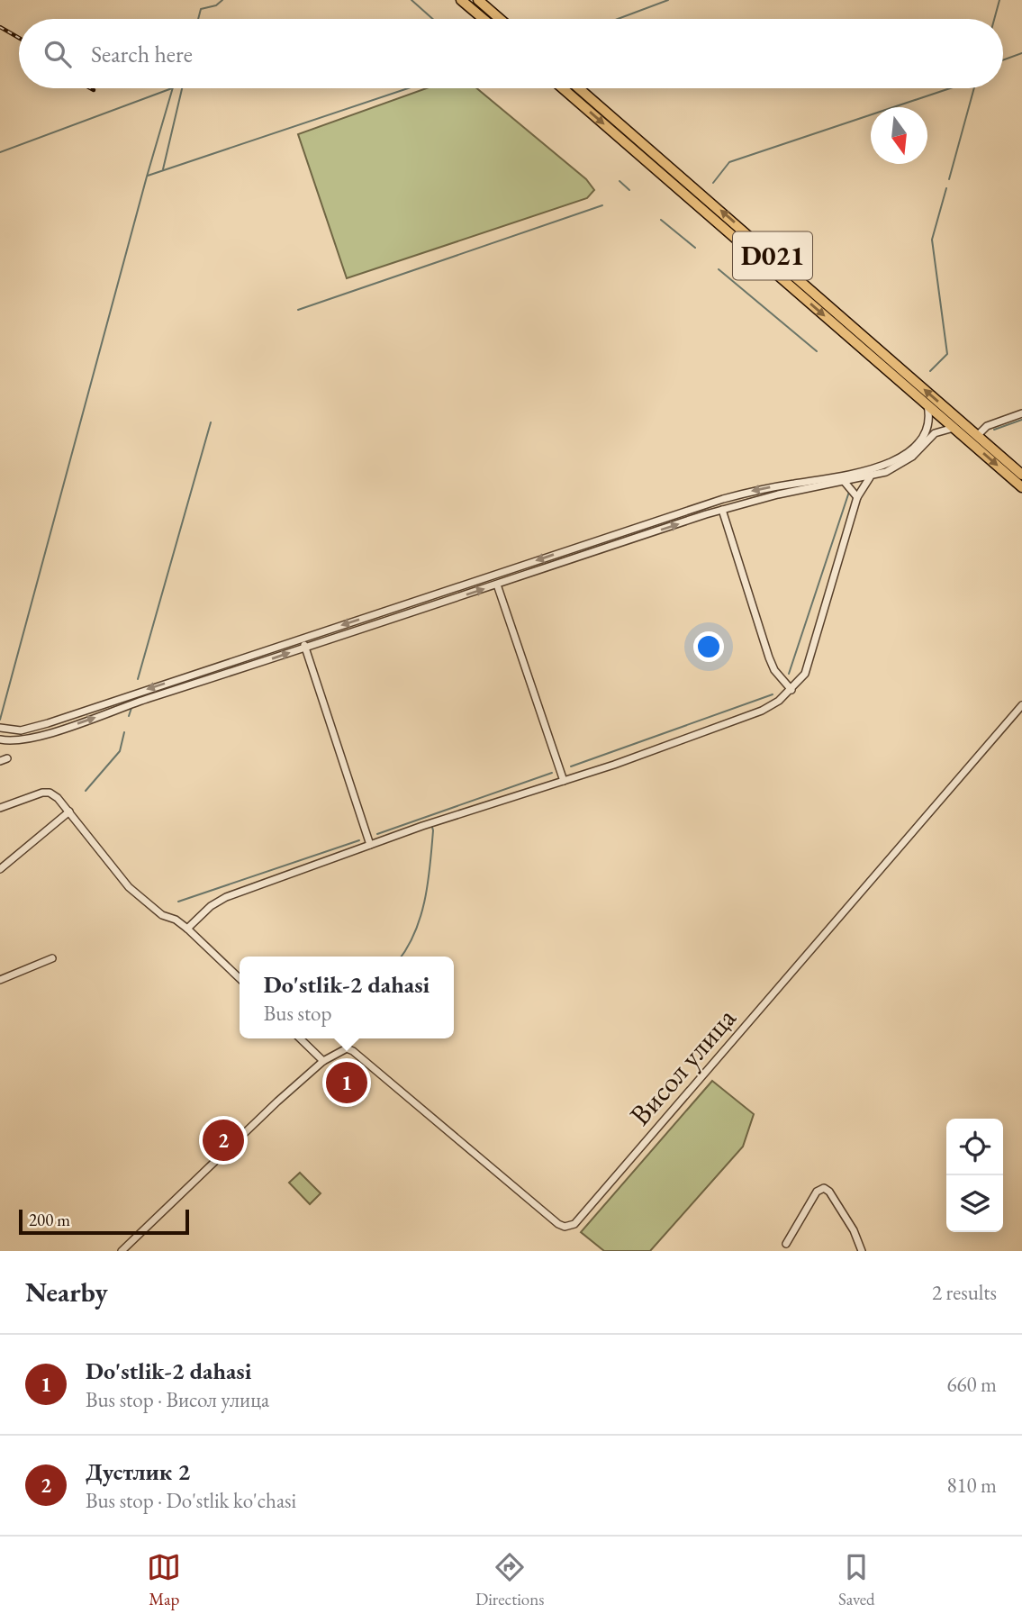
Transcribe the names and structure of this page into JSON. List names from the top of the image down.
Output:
{
  "streets": {
    "highway": ["D021"],
    "street": ["Висол улица"]
  },
  "scale_bar": "200 m",
  "north": "bottom",
  "page": {
    "search": "Search here",
    "popup": ["Do'stlik-2 dahasi", "Bus stop"],
    "pins": ["1", "2"],
    "scale": "200 m",
    "heading": ["Nearby", "2 results"],
    "list": [
      {
        "mark": "1",
        "name": "Do'stlik-2 dahasi",
        "note": "Bus stop · Висол улица",
        "value": "660 m"
      },
      {
        "mark": "2",
        "name": "Дустлик 2",
        "note": "Bus stop · Do'stlik ko'chasi",
        "value": "810 m"
      }
    ],
    "nav": ["Map", "Directions", "Saved"]
  }
}
